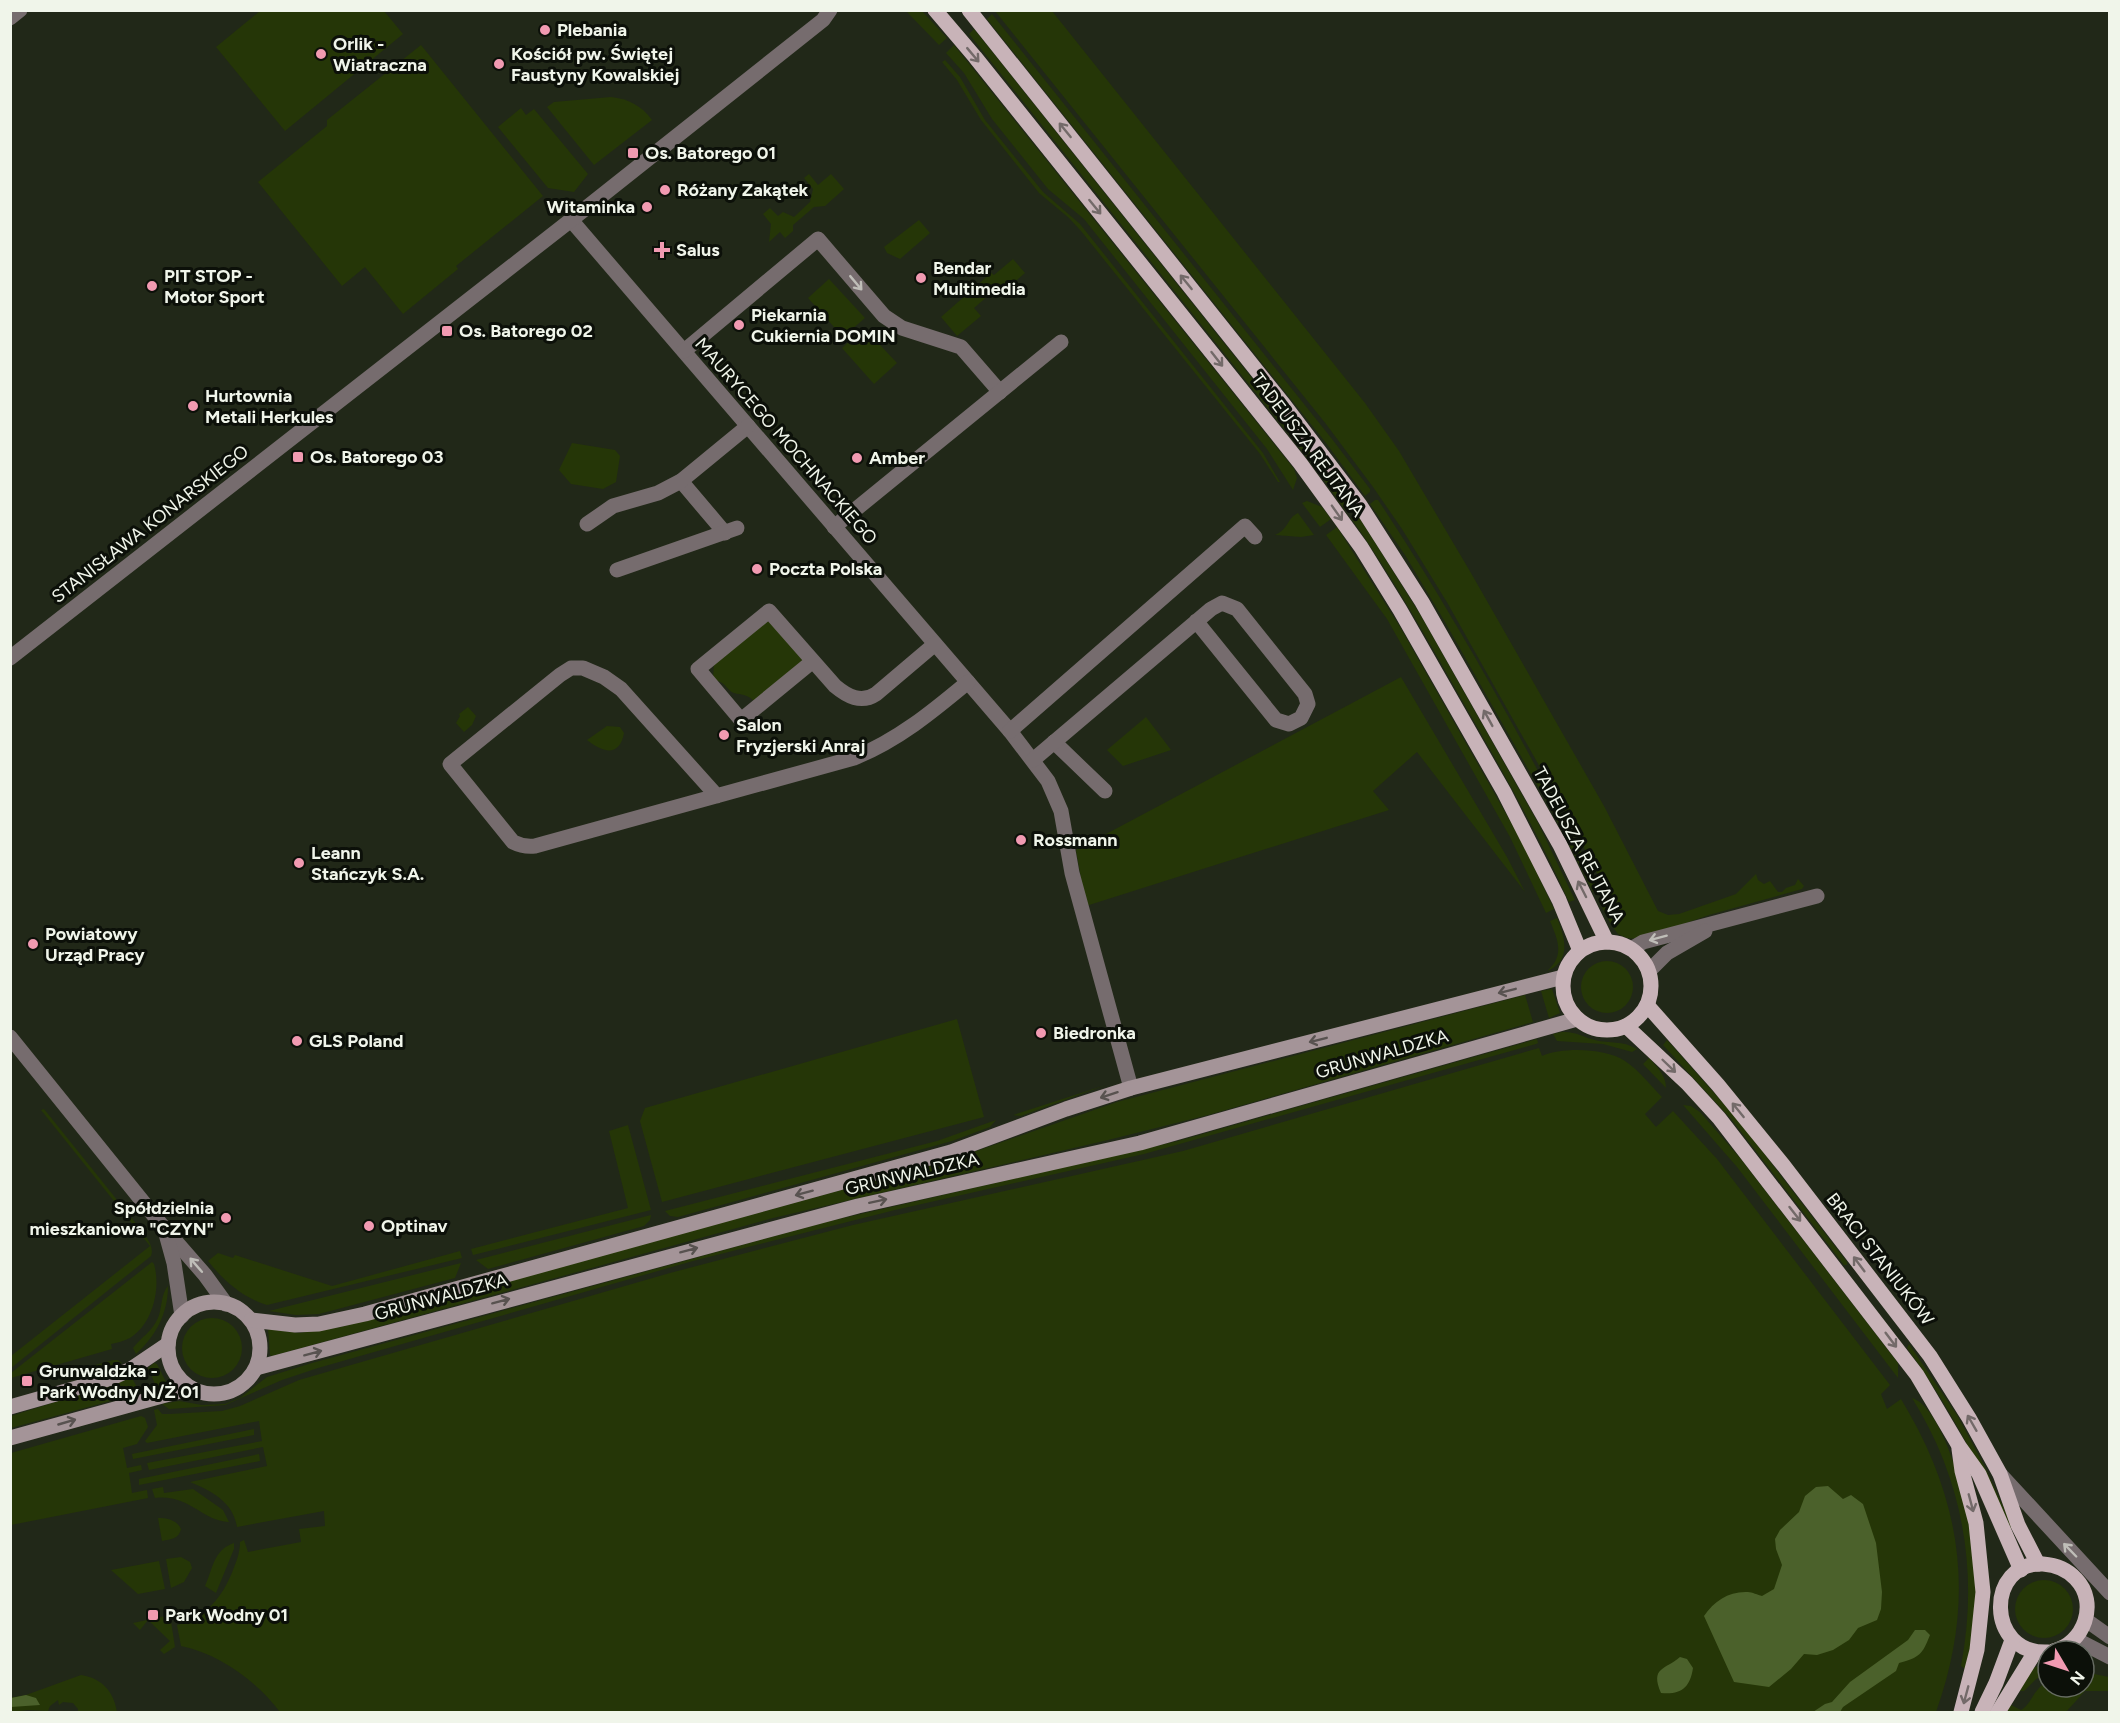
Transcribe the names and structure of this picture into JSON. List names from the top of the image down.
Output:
{
  "streets": {
    "main road": ["TADEUSZA REJTANA", "BRACI STANIUKÓW"],
    "street": ["MAURYCEGO MOCHNACKIEGO", "STANISŁAWA KONARSKIEGO", "GRUNWALDZKA"]
  },
  "crossings": [
    ["MAURYCEGO MOCHNACKIEGO", "STANISŁAWA KONARSKIEGO"],
    ["MAURYCEGO MOCHNACKIEGO", "GRUNWALDZKA"],
    ["TADEUSZA REJTANA", "GRUNWALDZKA"],
    ["TADEUSZA REJTANA", "BRACI STANIUKÓW"],
    ["GRUNWALDZKA", "BRACI STANIUKÓW"]
  ],
  "places": {
    "other": [
      "Plebania",
      "Orlik - Wiatraczna",
      "Kościół pw. Świętej Faustyny Kowalskiej",
      "Różany Zakątek",
      "Witaminka",
      "Bendar Multimedia",
      "PIT STOP - Motor Sport",
      "Piekarnia Cukiernia DOMIN",
      "Hurtownia Metali Herkules",
      "Amber",
      "Poczta Polska",
      "Salon Fryzjerski Anraj",
      "Rossmann",
      "Leann Stańczyk S.A.",
      "Powiatowy Urząd Pracy",
      "Biedronka",
      "GLS Poland",
      "Spółdzielnia mieszkaniowa \"CZYN\"",
      "Optinav"
    ],
    "transit": [
      "Os. Batorego 01",
      "Os. Batorego 02",
      "Os. Batorego 03",
      "Grunwaldzka - Park Wodny N/Ż 01",
      "Park Wodny 01"
    ],
    "health": ["Salus"]
  },
  "north": "bottom right"
}
